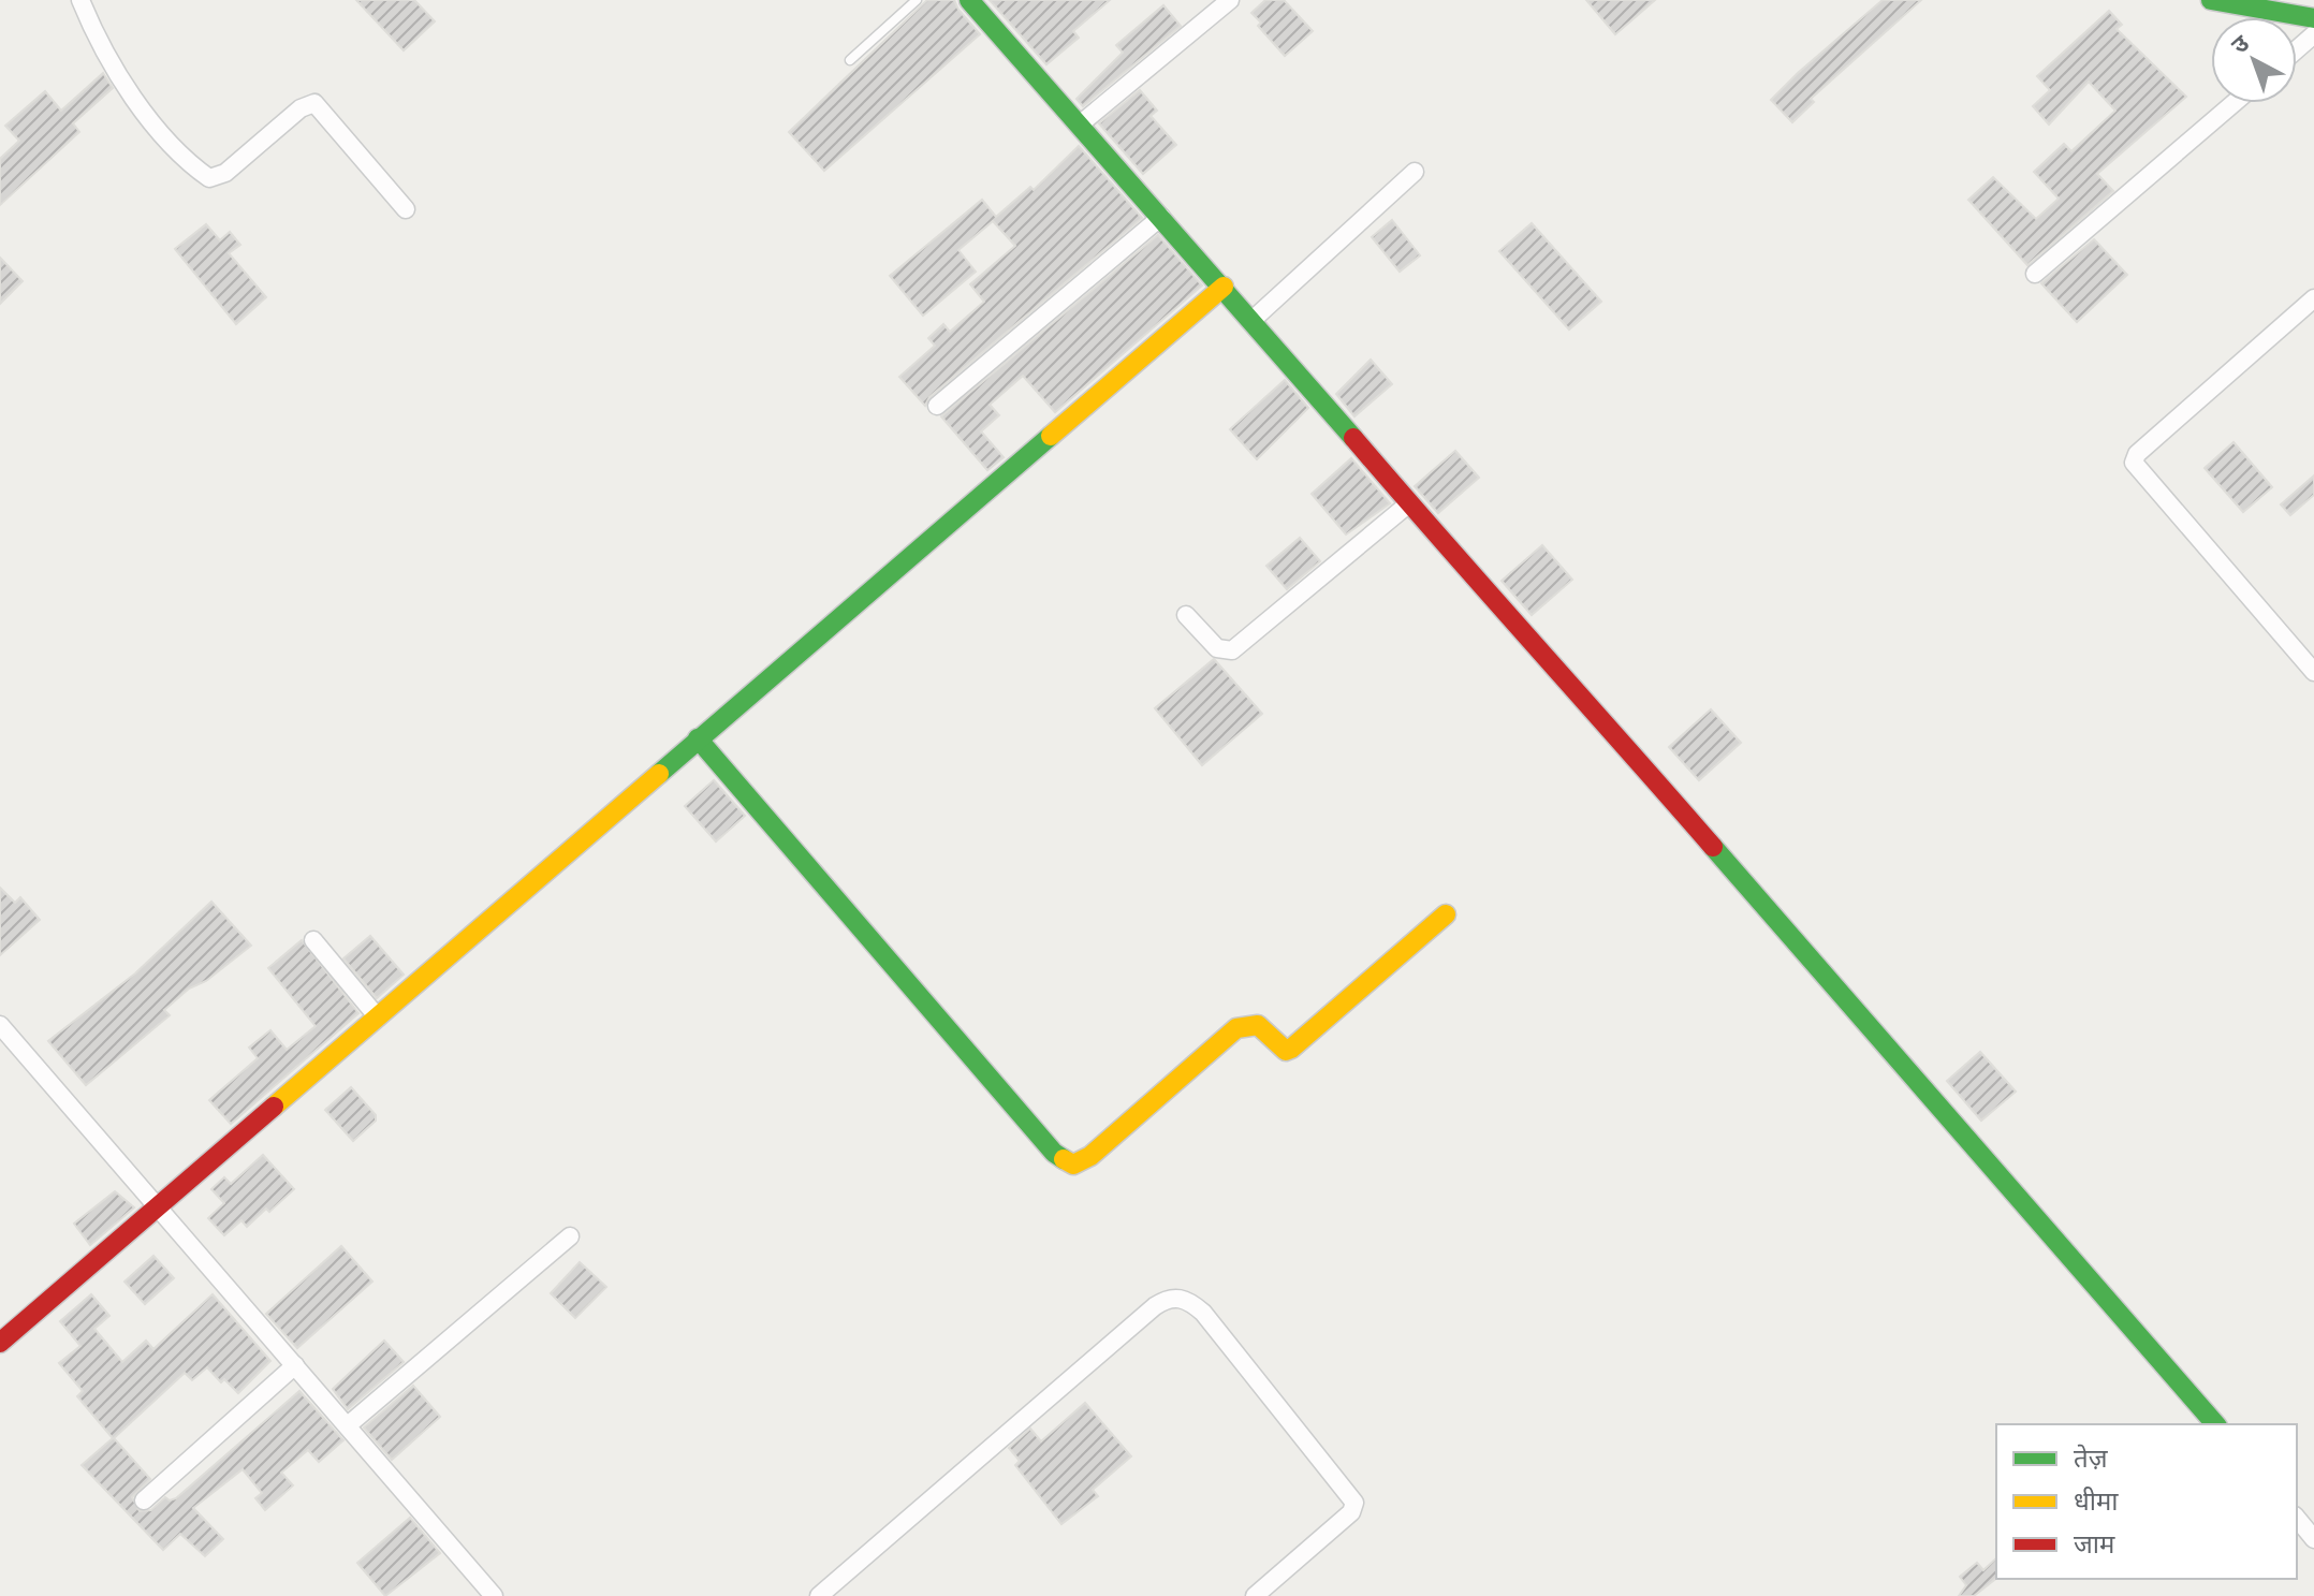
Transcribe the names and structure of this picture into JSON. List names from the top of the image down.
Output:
{
  "legend": ["तेज़", "धीमा", "जाम"],
  "north": "top left"
}
